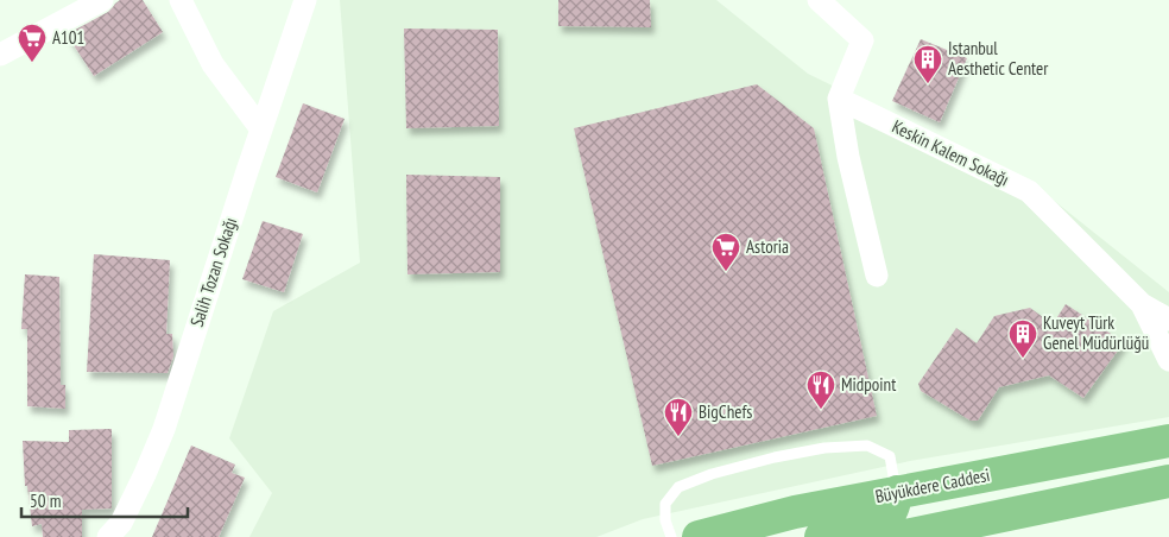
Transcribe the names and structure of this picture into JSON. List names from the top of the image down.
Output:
{
  "streets": {
    "main road": ["Büyükdere Caddesi"],
    "street": ["Keskin Kalem Sokağı", "Salih Tozan Sokağı"]
  },
  "places": {
    "supermarket": ["A101", "Astoria"],
    "building": ["Istanbul Aesthetic Center", "Kuveyt Türk Genel Müdürlüğü"],
    "restaurant": ["Midpoint", "BigChefs"]
  },
  "scale_bar": "50 m"
}
